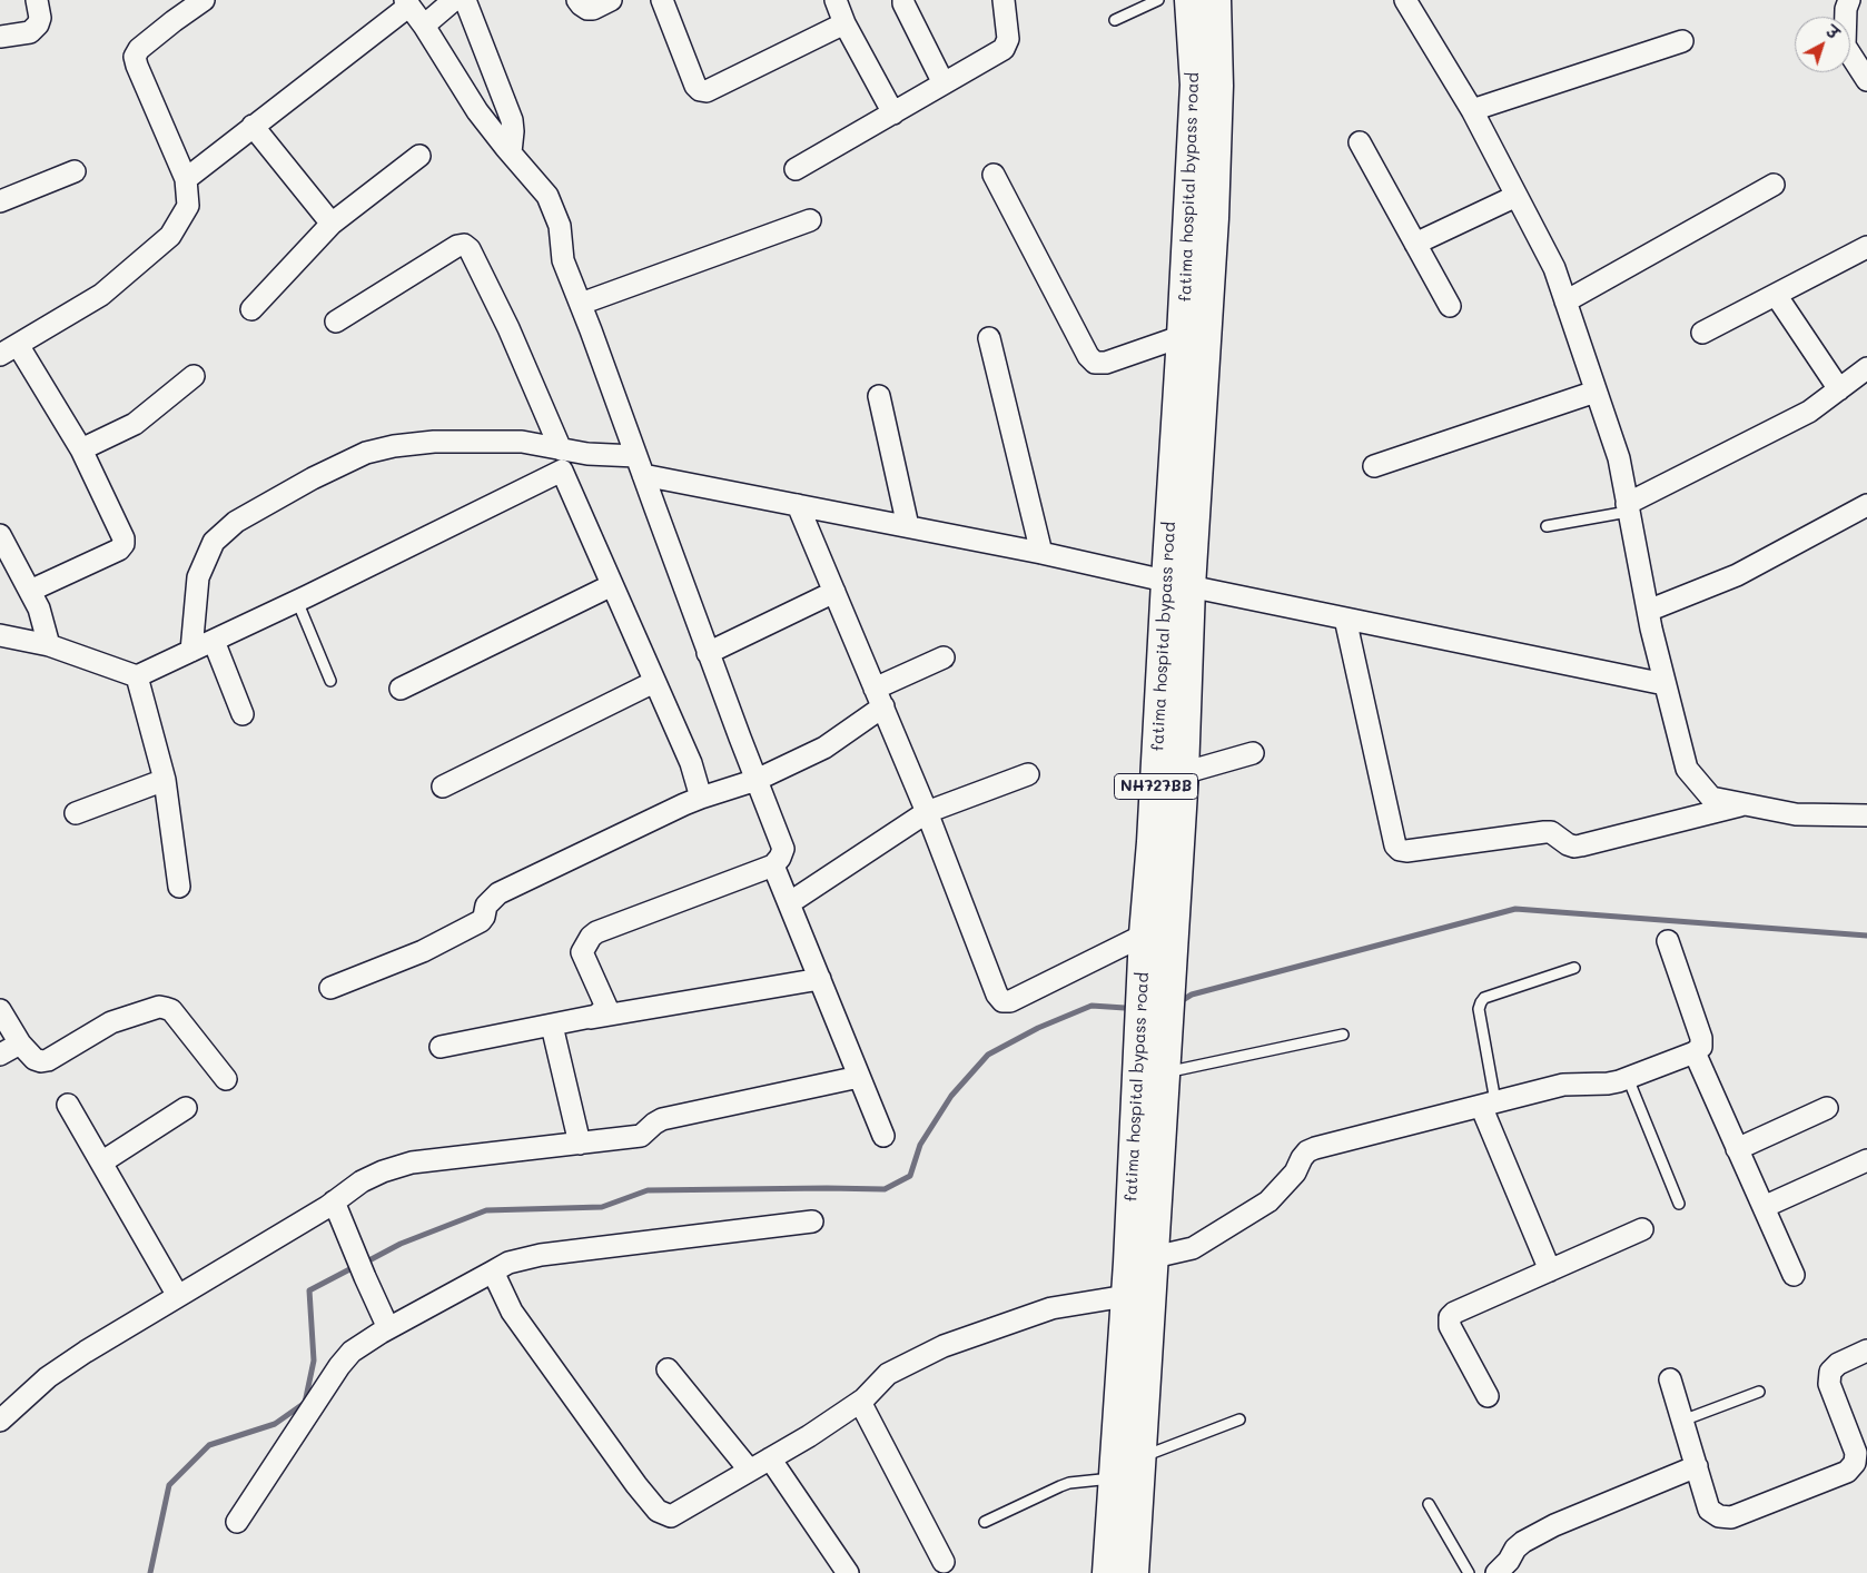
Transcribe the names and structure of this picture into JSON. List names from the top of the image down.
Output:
{
  "streets": {
    "highway": ["fatima hospital bypass road", "NH727BB"]
  },
  "north": "top right"
}
